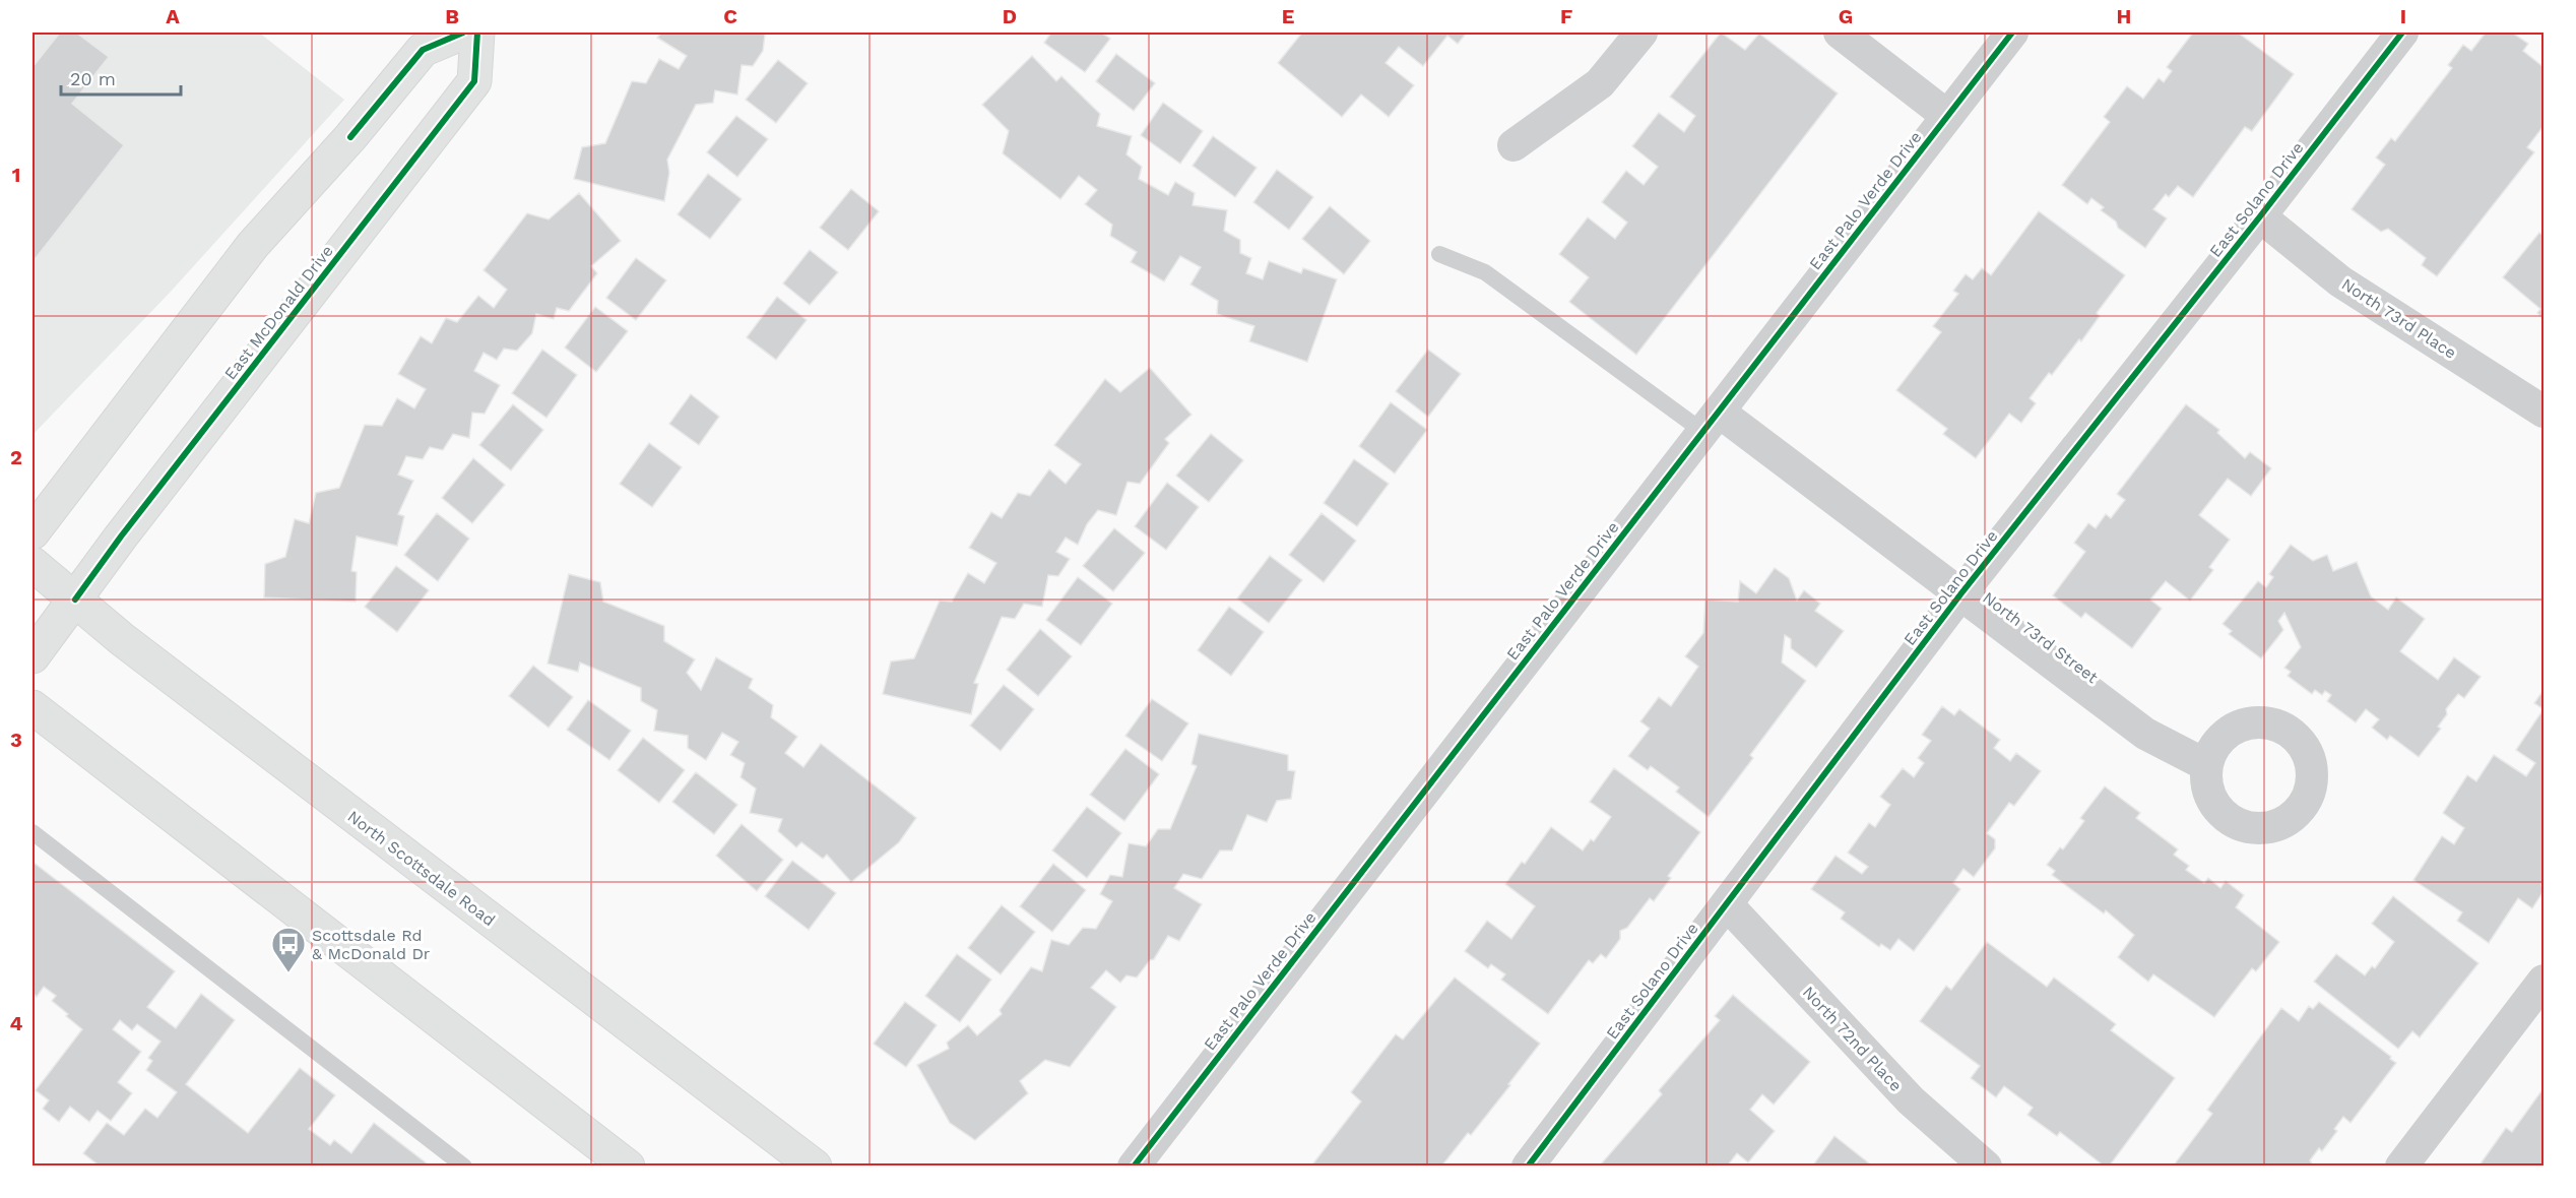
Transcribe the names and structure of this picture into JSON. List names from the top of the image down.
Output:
{
  "streets": {
    "main road": ["East McDonald Drive", "North Scottsdale Road"],
    "street": [
      "East Solano Drive",
      "East Palo Verde Drive",
      "North 73rd Place",
      "North 73rd Street",
      "North 72nd Place"
    ]
  },
  "crossings": [
    ["East Solano Drive", "North 73rd Place"],
    ["East Solano Drive", "North 73rd Street"],
    ["East Solano Drive", "North 72nd Place"],
    ["East Palo Verde Drive", "North 73rd Street"],
    ["East McDonald Drive", "North Scottsdale Road"]
  ],
  "places": {
    "bus stop": ["Scottsdale Rd & McDonald Dr"]
  },
  "scale_bar": "20 m",
  "grid": {
    "columns": [
      "A",
      "B",
      "C",
      "D",
      "E",
      "F",
      "G",
      "H",
      "I"
    ],
    "rows": [
      "1",
      "2",
      "3",
      "4"
    ]
  }
}
